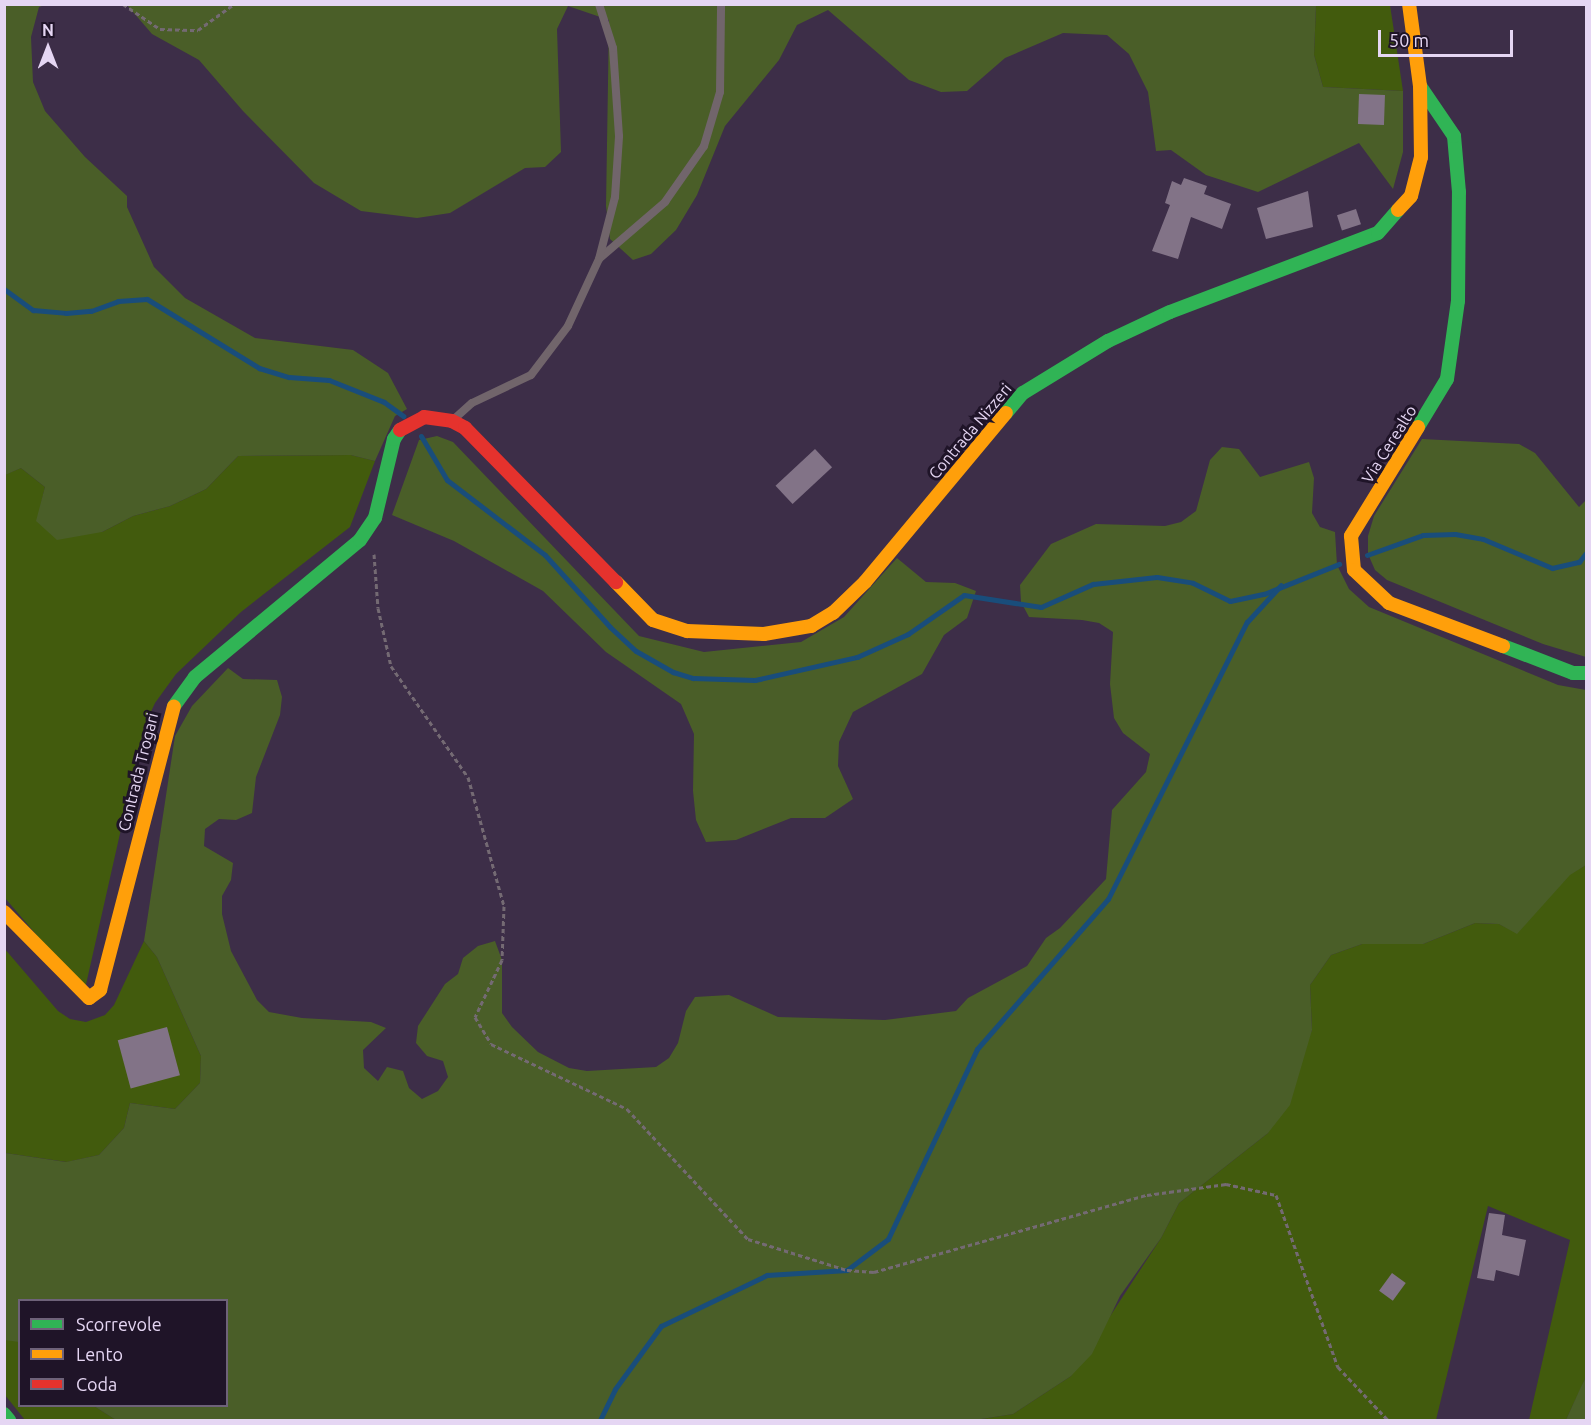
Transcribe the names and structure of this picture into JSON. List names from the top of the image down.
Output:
{
  "streets": {
    "street": ["Contrada Nizzeri", "Via Cerealto", "Contrada Trogari"]
  },
  "crossings": [
    ["Contrada Nizzeri", "Via Cerealto"],
    ["Contrada Nizzeri", "Contrada Trogari"]
  ],
  "legend": ["Scorrevole", "Lento", "Coda"],
  "scale_bar": "50 m",
  "north": "top"
}
